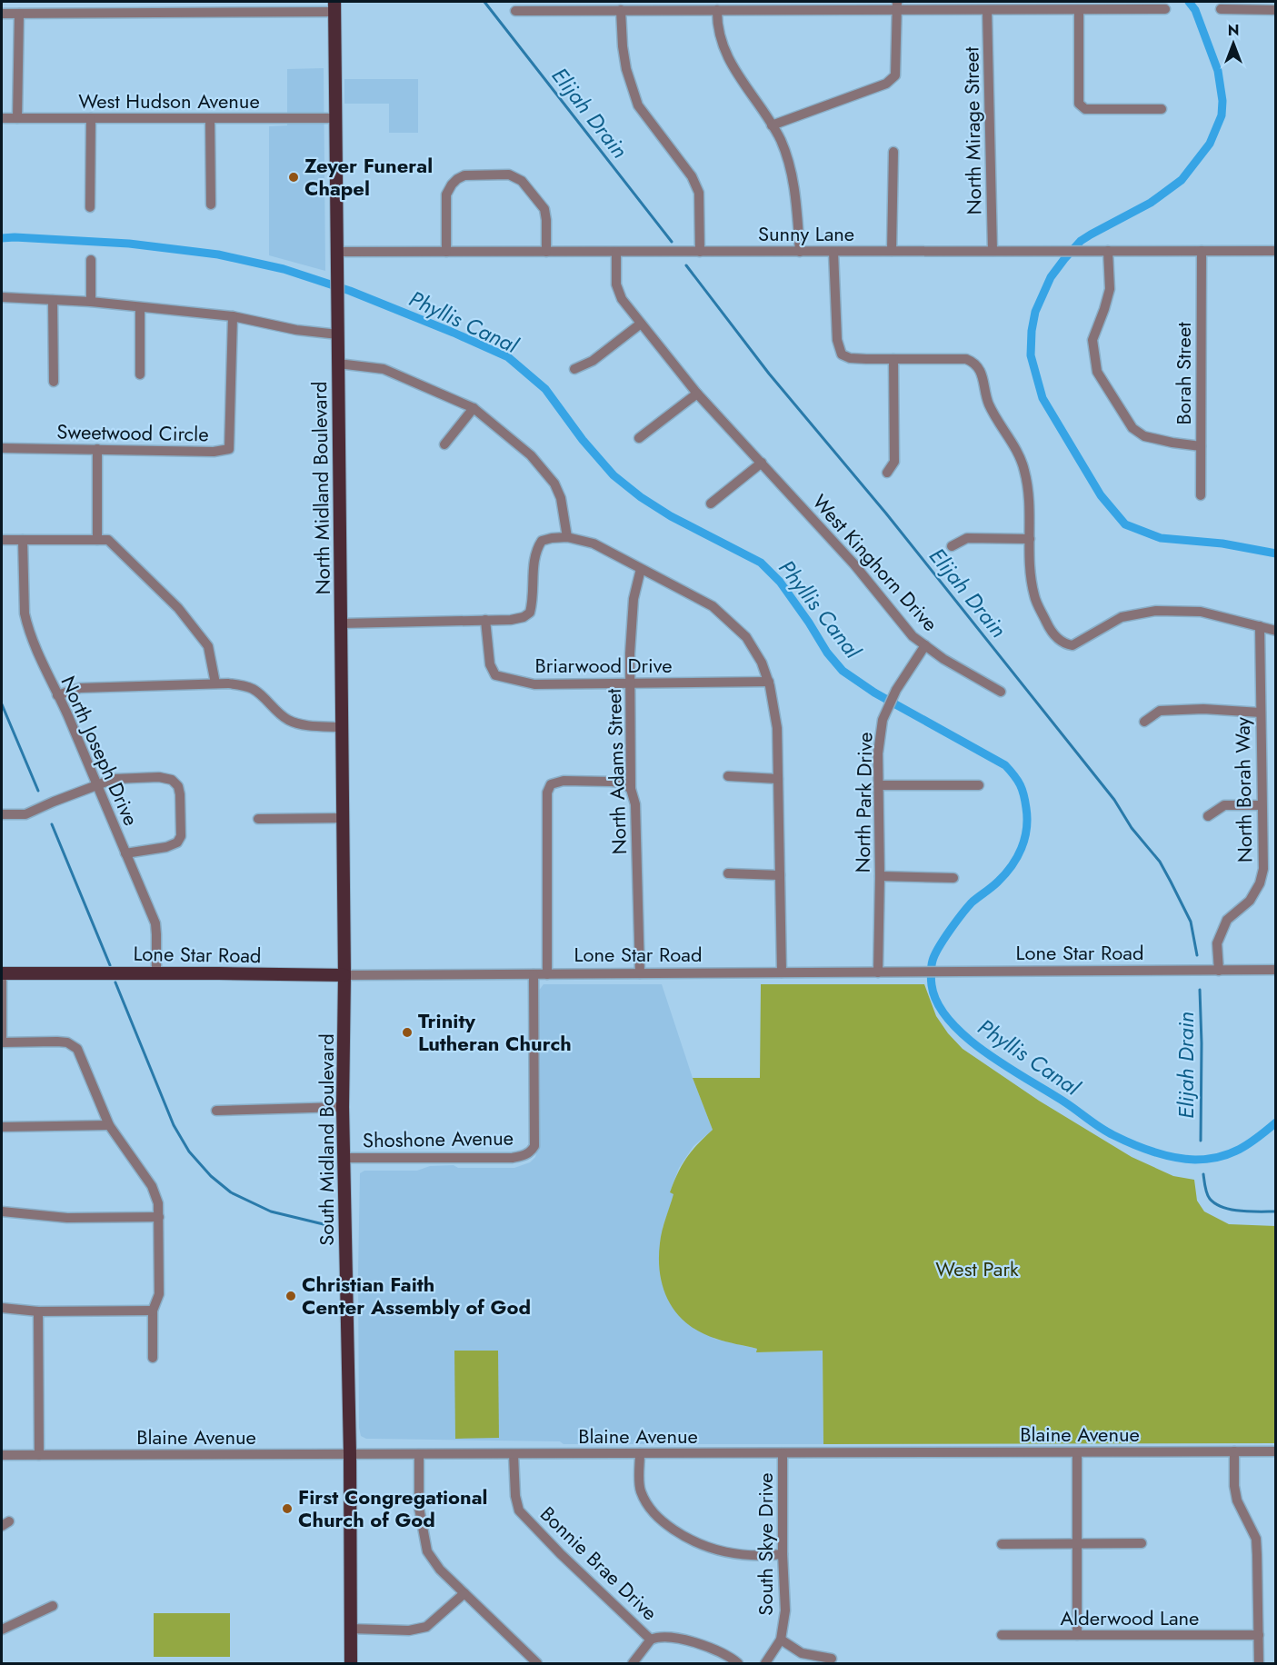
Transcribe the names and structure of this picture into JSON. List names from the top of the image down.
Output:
{
  "streets": {
    "main road": ["North Midland Boulevard", "Lone Star Road", "South Midland Boulevard"],
    "street": [
      "West Hudson Avenue",
      "North Mirage Street",
      "Sunny Lane",
      "Borah Street",
      "Sweetwood Circle",
      "West Kinghorn Drive",
      "Briarwood Drive",
      "North Joseph Drive",
      "North Adams Street",
      "North Borah Way",
      "North Park Drive",
      "Shoshone Avenue",
      "Blaine Avenue",
      "South Skye Drive",
      "Bonnie Brae Drive",
      "Alderwood Lane"
    ]
  },
  "crossings": [
    ["West Hudson Avenue", "North Midland Boulevard"],
    ["North Mirage Street", "Sunny Lane"],
    ["Sunny Lane", "Borah Street"],
    ["Sunny Lane", "North Midland Boulevard"],
    ["Sunny Lane", "West Kinghorn Drive"],
    ["North Midland Boulevard", "Lone Star Road"],
    ["North Midland Boulevard", "South Midland Boulevard"],
    ["West Kinghorn Drive", "North Park Drive"],
    ["Briarwood Drive", "North Adams Street"],
    ["North Joseph Drive", "Lone Star Road"],
    ["North Adams Street", "Lone Star Road"],
    ["North Borah Way", "Lone Star Road"],
    ["North Park Drive", "Lone Star Road"],
    ["Lone Star Road", "Shoshone Avenue"],
    ["Lone Star Road", "South Midland Boulevard"],
    ["Shoshone Avenue", "South Midland Boulevard"],
    ["South Midland Boulevard", "Blaine Avenue"],
    ["Blaine Avenue", "South Skye Drive"],
    ["Blaine Avenue", "Bonnie Brae Drive"]
  ],
  "water": ["Elijah Drain", "Phyllis Canal"],
  "parks": ["West Park"],
  "places": [
    "Zeyer Funeral Chapel",
    "Trinity Lutheran Church",
    "Christian Faith Center Assembly of God",
    "First Congregational Church of God"
  ],
  "north": "top"
}
